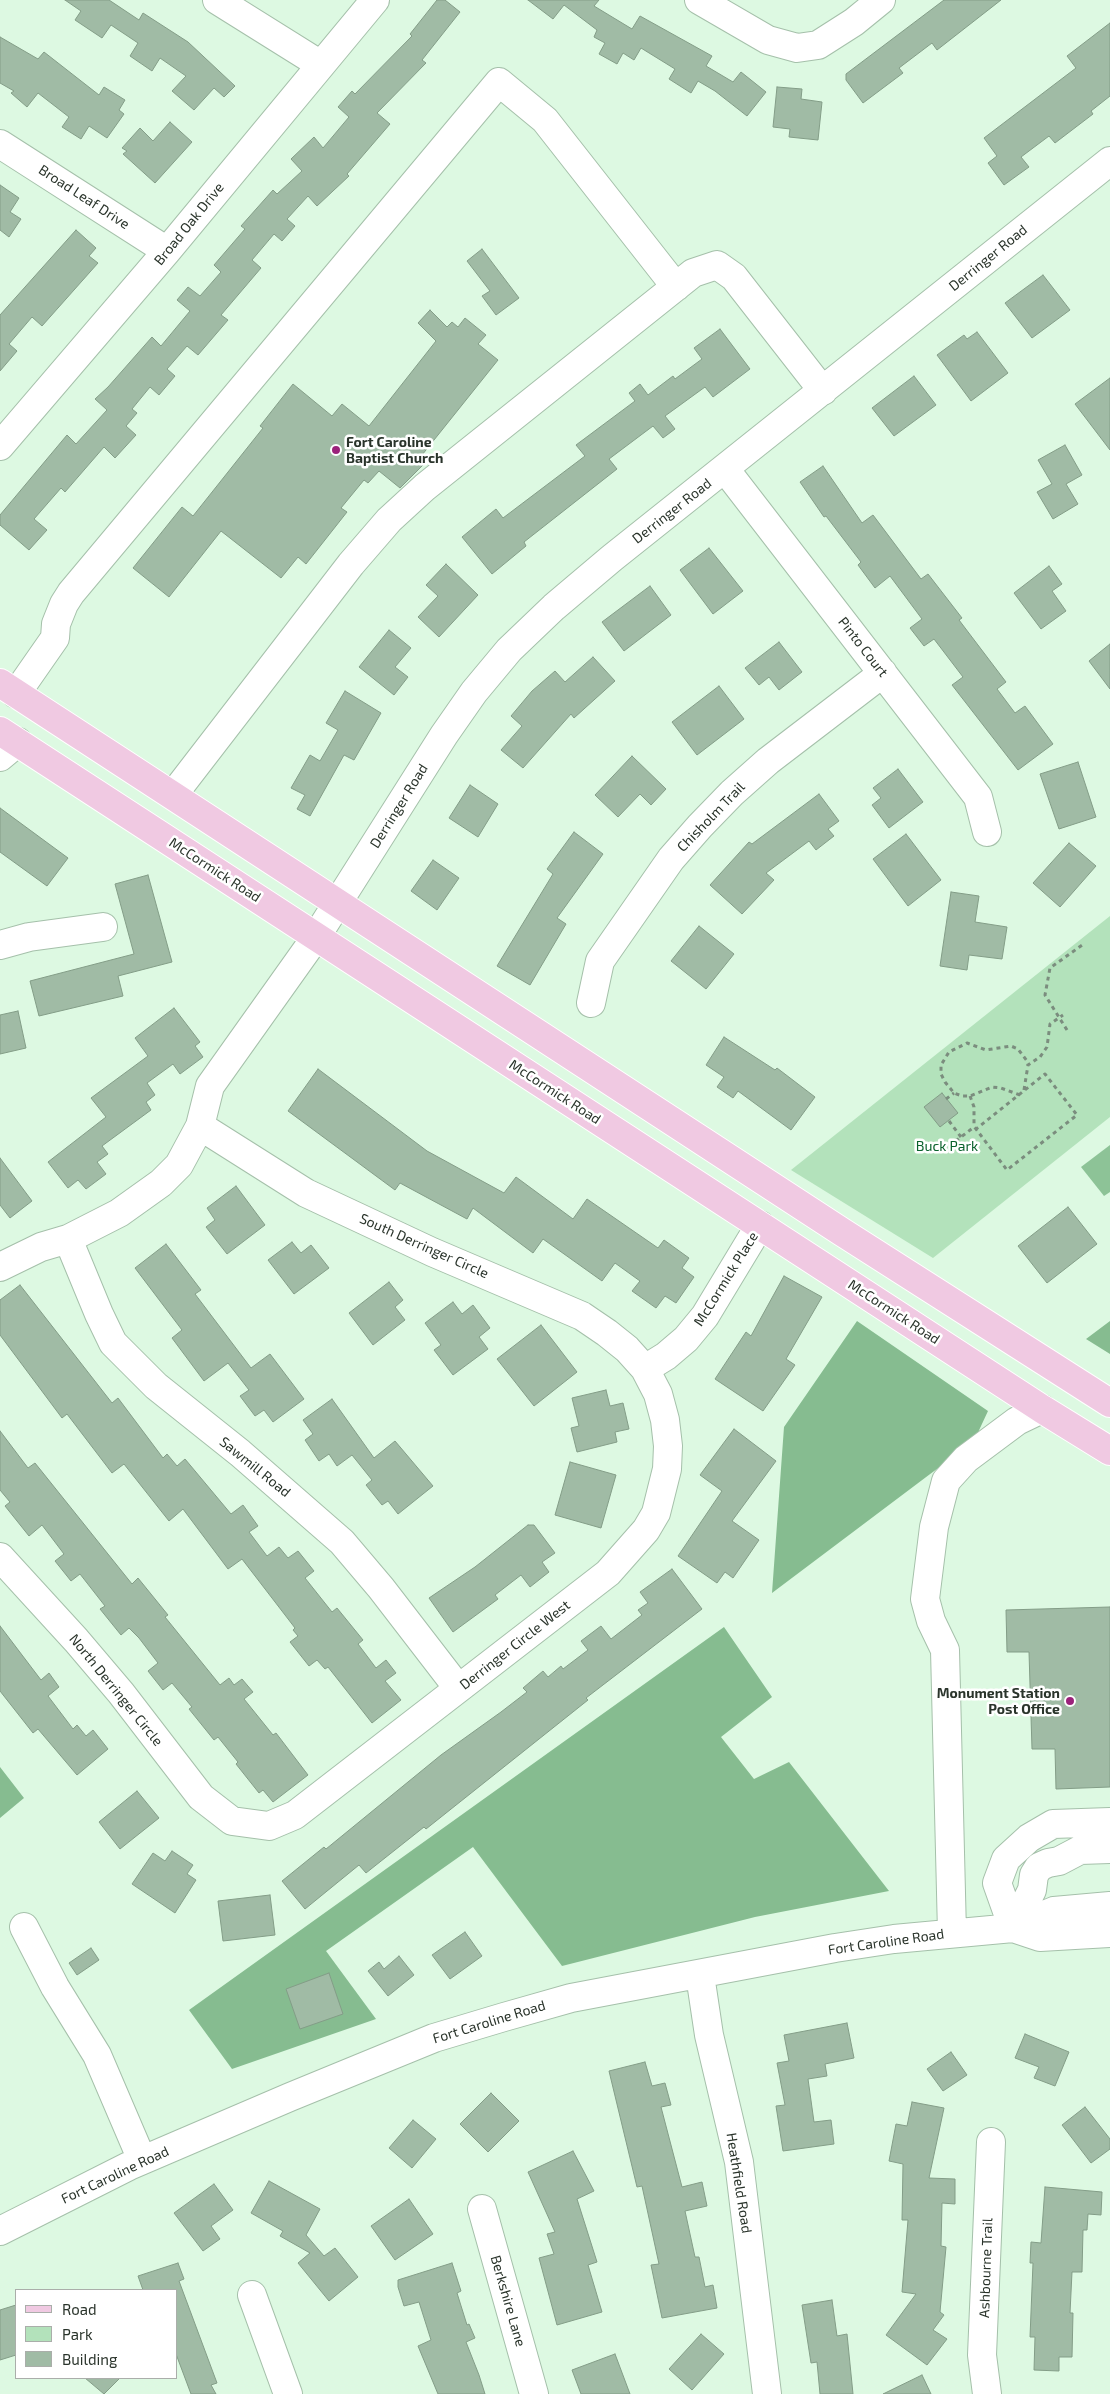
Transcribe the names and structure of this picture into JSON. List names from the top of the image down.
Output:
{
  "streets": {
    "main road": ["McCormick Road"],
    "street": [
      "Broad Leaf Drive",
      "Broad Oak Drive",
      "Derringer Road",
      "Pinto Court",
      "Chisholm Trail",
      "South Derringer Circle",
      "McCormick Place",
      "Sawmill Road",
      "Derringer Circle West",
      "North Derringer Circle",
      "Fort Caroline Road",
      "Heathfield Road",
      "Ashbourne Trail",
      "Berkshire Lane"
    ]
  },
  "crossings": [
    ["Broad Leaf Drive", "Broad Oak Drive"],
    ["Derringer Road", "Pinto Court"],
    ["Derringer Road", "McCormick Road"],
    ["Derringer Road", "South Derringer Circle"],
    ["Derringer Road", "Sawmill Road"],
    ["Pinto Court", "Chisholm Trail"],
    ["McCormick Road", "McCormick Place"],
    ["South Derringer Circle", "McCormick Place"],
    ["South Derringer Circle", "Derringer Circle West"],
    ["McCormick Place", "Derringer Circle West"],
    ["Sawmill Road", "Derringer Circle West"],
    ["Derringer Circle West", "North Derringer Circle"],
    ["Fort Caroline Road", "Heathfield Road"]
  ],
  "parks": ["Buck Park"],
  "places": ["Fort Caroline Baptist Church", "Monument Station Post Office"],
  "legend": ["Road", "Park", "Building"]
}
